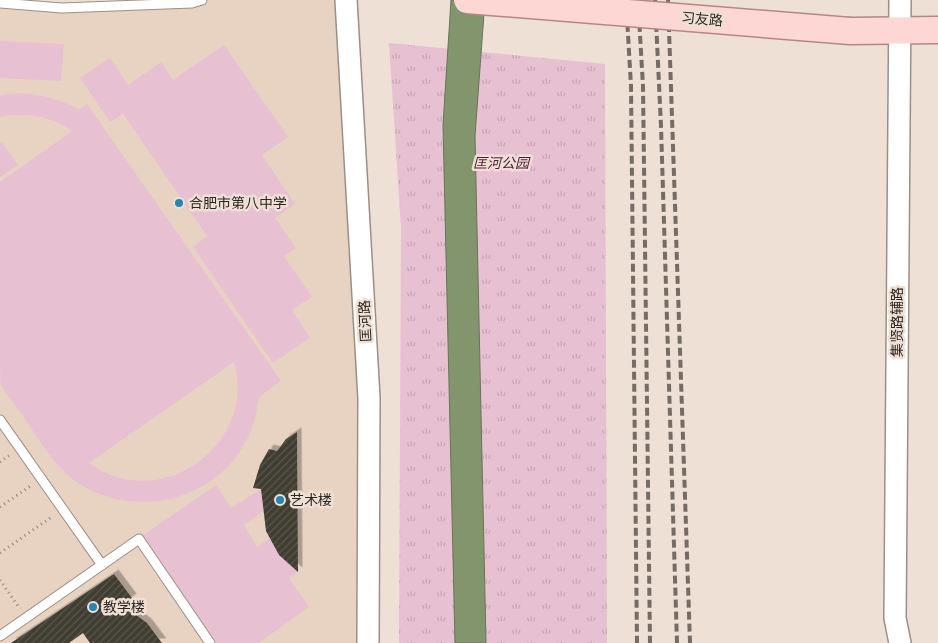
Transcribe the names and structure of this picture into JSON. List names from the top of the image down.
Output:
{
  "streets": {
    "main road": ["习友路"],
    "street": ["匡河路", "集贤路辅路"]
  },
  "crossings": [
    ["习友路", "集贤路辅路"]
  ],
  "parks": ["匡河公园"],
  "places": ["合肥市第八中学", "艺术楼", "教学楼"]
}
